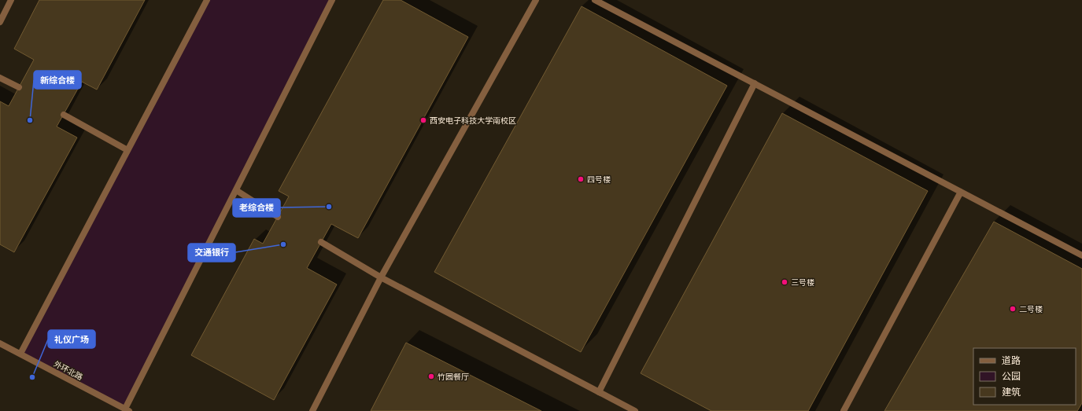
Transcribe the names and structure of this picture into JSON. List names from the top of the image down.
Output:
{
  "streets": {
    "street": ["外环北路"]
  },
  "places": [
    "新综合楼",
    "西安电子科技大学南校区",
    "四号楼",
    "老综合楼",
    "交通银行",
    "三号楼",
    "二号楼",
    "竹园餐厅",
    "礼仪广场"
  ],
  "legend": ["道路", "公园", "建筑"]
}
